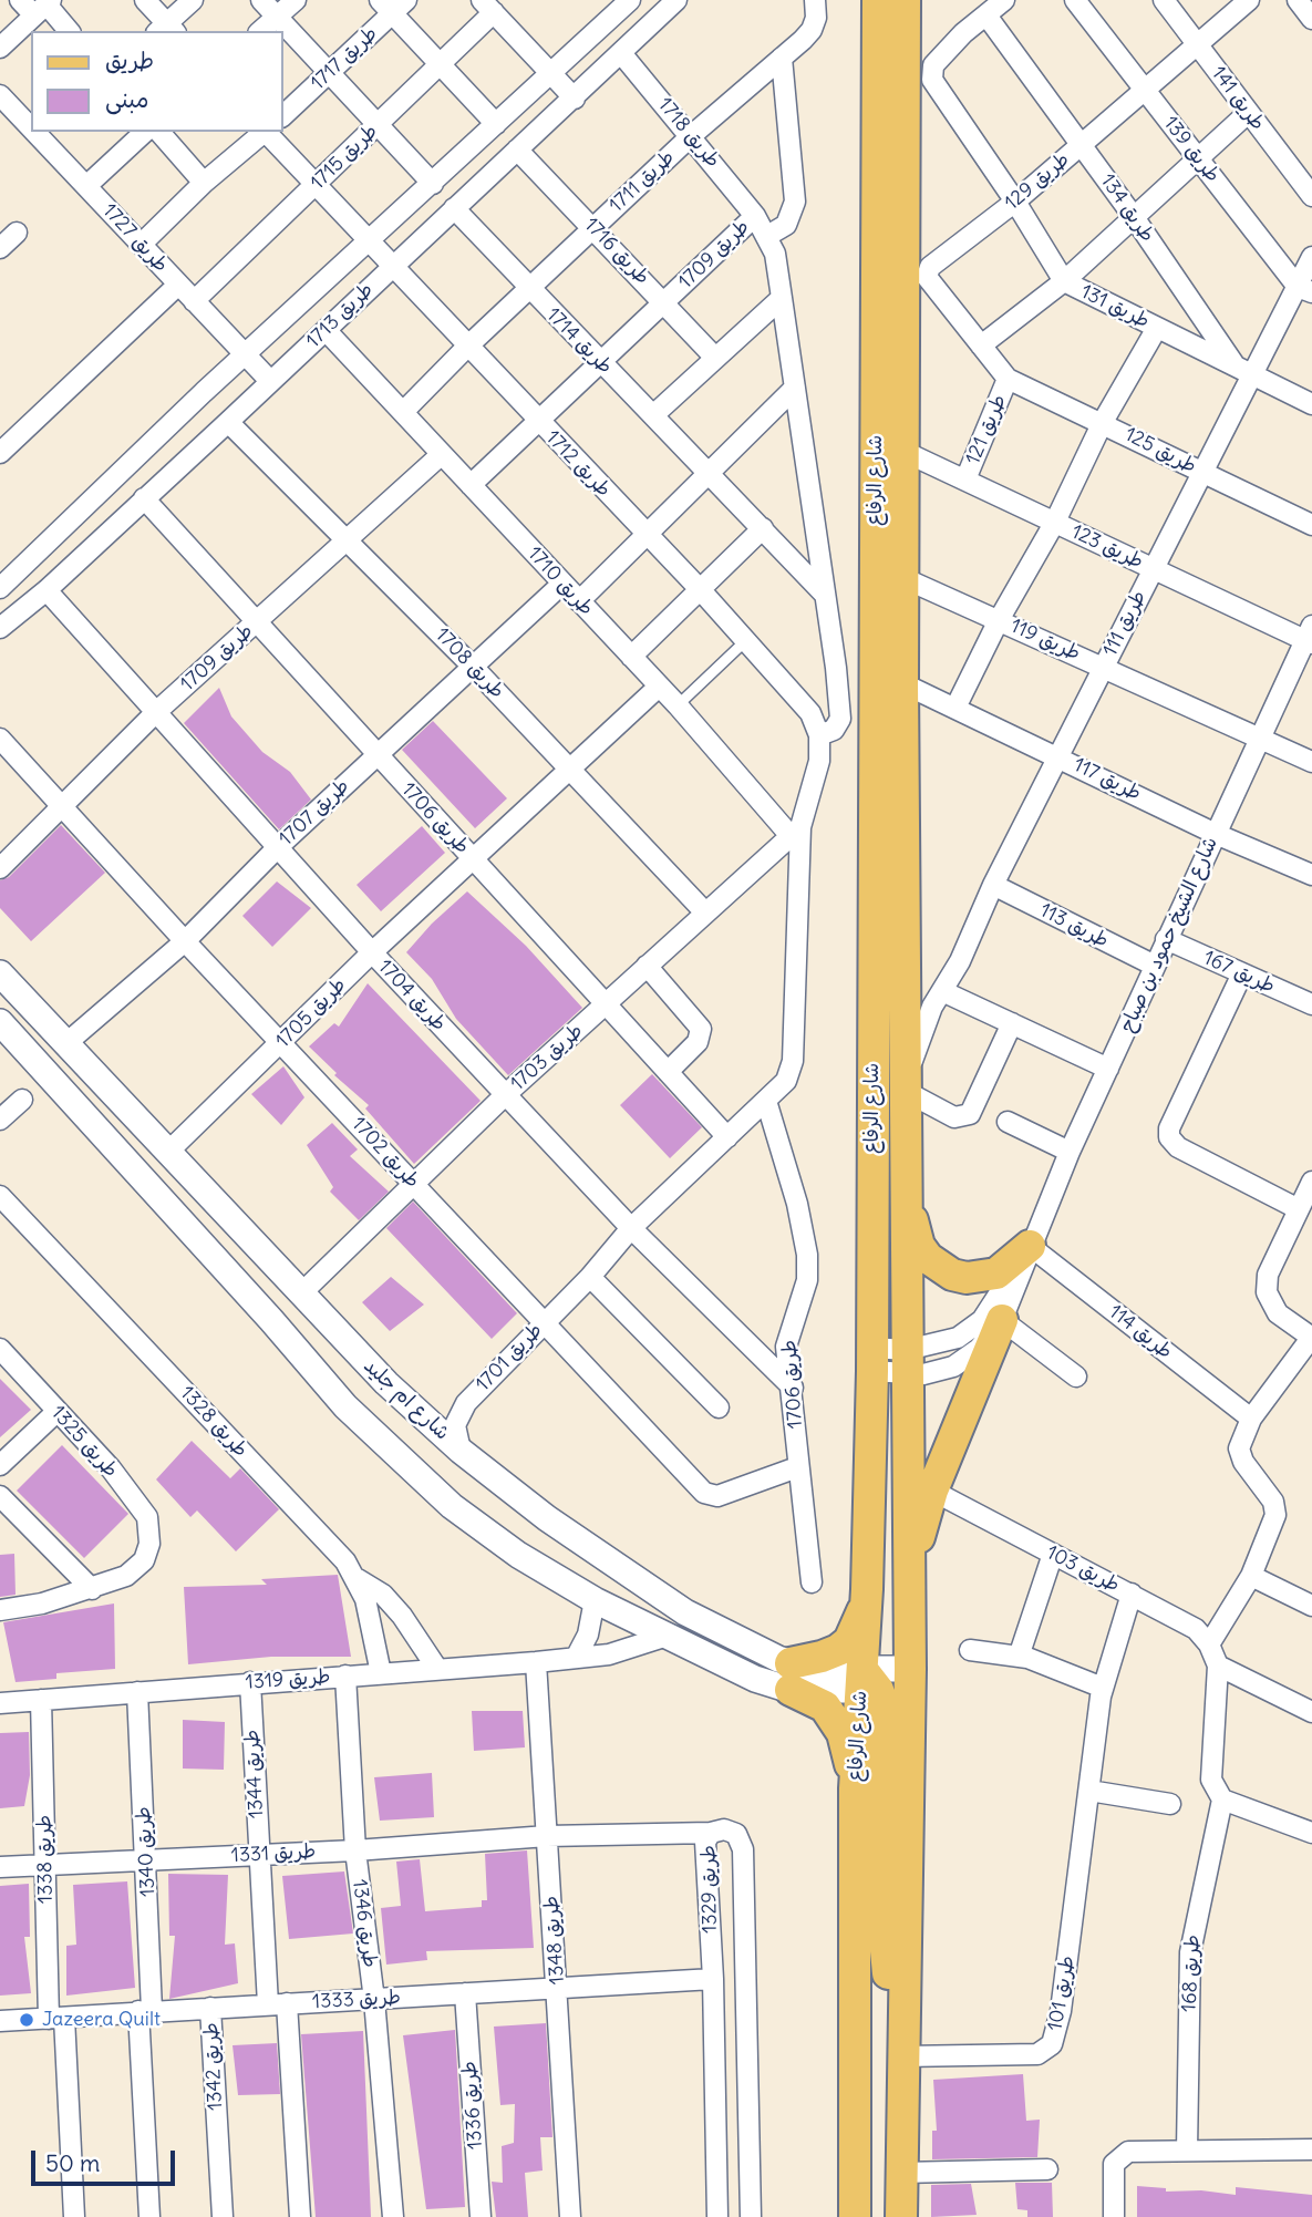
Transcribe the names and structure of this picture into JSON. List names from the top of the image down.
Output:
{
  "streets": {
    "main road": ["شارع الرفاع"],
    "street": [
      "طريق 1717",
      "طريق 141",
      "طريق 1718",
      "طريق 139",
      "طريق 1715",
      "طريق 1711",
      "طريق 129",
      "طريق 134",
      "طريق 1727",
      "طريق 1716",
      "طريق 1709",
      "طريق 131",
      "طريق 1713",
      "طريق 1714",
      "طريق 121",
      "طريق 125",
      "طريق 1712",
      "طريق 123",
      "طريق 1710",
      "طريق 111",
      "طريق 119",
      "طريق 1708",
      "طريق 117",
      "طريق 1707",
      "طريق 1706",
      "طريق 113",
      "شارع الشيخ حمود بن صباح",
      "طريق 167",
      "طريق 1704",
      "طريق 1705",
      "طريق 1703",
      "طريق 1702",
      "طريق 114",
      "طريق 1701",
      "شارع ام جليد",
      "طريق 1328",
      "طريق 1325",
      "طريق 103",
      "طريق 1319",
      "طريق 1344",
      "طريق 1340",
      "طريق 1331",
      "طريق 1338",
      "طريق 1329",
      "طريق 1346",
      "طريق 1348",
      "طريق 168",
      "طريق 101",
      "طريق 1333",
      "طريق 1342",
      "طريق 1336"
    ]
  },
  "crossings": [
    ["طريق 141", "طريق 129"],
    ["طريق 1718", "طريق 1711"],
    ["طريق 1718", "طريق 1709"],
    ["طريق 1718", "طريق 1713"],
    ["طريق 1718", "طريق 1714"],
    ["طريق 1718", "طريق 1712"],
    ["طريق 139", "طريق 129"],
    ["طريق 139", "طريق 111"],
    ["طريق 1715", "طريق 1727"],
    ["طريق 1715", "طريق 1712"],
    ["طريق 1711", "طريق 1716"],
    ["طريق 1711", "طريق 1714"],
    ["طريق 1711", "طريق 1712"],
    ["طريق 1711", "طريق 1710"],
    ["طريق 129", "طريق 134"],
    ["طريق 129", "طريق 131"],
    ["طريق 129", "طريق 121"],
    ["طريق 129", "طريق 125"],
    ["طريق 134", "طريق 131"],
    ["طريق 134", "طريق 111"],
    ["طريق 1727", "طريق 1713"],
    ["طريق 1716", "طريق 1709"],
    ["طريق 1716", "طريق 1713"],
    ["طريق 1709", "طريق 1714"],
    ["طريق 1709", "طريق 1712"],
    ["طريق 1709", "طريق 1710"],
    ["طريق 1709", "طريق 1708"],
    ["طريق 1709", "طريق 1706"],
    ["طريق 1709", "طريق 1704"],
    ["طريق 1709", "طريق 1702"],
    ["طريق 131", "طريق 111"],
    ["طريق 1713", "طريق 1714"],
    ["طريق 1713", "طريق 1712"],
    ["طريق 1713", "طريق 1710"],
    ["طريق 1713", "طريق 1708"],
    ["طريق 1713", "طريق 1706"],
    ["طريق 1713", "طريق 1704"],
    ["طريق 121", "طريق 125"],
    ["طريق 121", "طريق 123"],
    ["طريق 125", "طريق 111"],
    ["شارع الرفاع", "طريق 123"],
    ["شارع الرفاع", "طريق 111"],
    ["شارع الرفاع", "طريق 119"],
    ["شارع الرفاع", "طريق 117"],
    ["شارع الرفاع", "شارع الشيخ حمود بن صباح"],
    ["شارع الرفاع", "شارع ام جليد"],
    ["شارع الرفاع", "طريق 101"],
    ["طريق 123", "طريق 111"],
    ["طريق 123", "شارع الشيخ حمود بن صباح"],
    ["طريق 1710", "طريق 1707"],
    ["طريق 1710", "طريق 1705"],
    ["طريق 1710", "طريق 1703"],
    ["طريق 1710", "طريق 1701"],
    ["طريق 111", "طريق 119"],
    ["طريق 111", "طريق 117"],
    ["طريق 111", "طريق 113"],
    ["طريق 119", "شارع الشيخ حمود بن صباح"],
    ["طريق 1708", "طريق 1707"],
    ["طريق 1708", "طريق 1705"],
    ["طريق 1708", "طريق 1703"],
    ["طريق 117", "شارع الشيخ حمود بن صباح"],
    ["طريق 1707", "طريق 1706"],
    ["طريق 1707", "طريق 1704"],
    ["طريق 1707", "طريق 1702"],
    ["طريق 1707", "شارع ام جليد"],
    ["طريق 1706", "طريق 1704"],
    ["طريق 1706", "طريق 1705"],
    ["طريق 1706", "طريق 1703"],
    ["طريق 1706", "طريق 1702"],
    ["طريق 1706", "طريق 1701"],
    ["طريق 113", "شارع الشيخ حمود بن صباح"],
    ["شارع الشيخ حمود بن صباح", "طريق 167"],
    ["شارع الشيخ حمود بن صباح", "طريق 114"],
    ["طريق 1704", "طريق 1705"],
    ["طريق 1704", "طريق 1703"],
    ["طريق 1704", "طريق 1701"],
    ["طريق 1705", "طريق 1702"],
    ["طريق 1705", "شارع ام جليد"],
    ["طريق 1703", "طريق 1702"],
    ["طريق 1703", "طريق 1701"],
    ["طريق 1703", "شارع ام جليد"],
    ["طريق 1702", "طريق 1701"],
    ["طريق 1701", "شارع ام جليد"],
    ["شارع ام جليد", "طريق 1319"],
    ["طريق 1328", "طريق 1319"],
    ["طريق 103", "طريق 101"],
    ["طريق 1319", "طريق 1344"],
    ["طريق 1319", "طريق 1340"],
    ["طريق 1319", "طريق 1338"],
    ["طريق 1319", "طريق 1346"],
    ["طريق 1319", "طريق 1348"],
    ["طريق 1344", "طريق 1331"],
    ["طريق 1344", "طريق 1333"],
    ["طريق 1340", "طريق 1331"],
    ["طريق 1340", "طريق 1333"],
    ["طريق 1331", "طريق 1338"],
    ["طريق 1331", "طريق 1329"],
    ["طريق 1331", "طريق 1346"],
    ["طريق 1331", "طريق 1348"],
    ["طريق 1338", "طريق 1333"],
    ["طريق 1329", "طريق 1333"],
    ["طريق 1346", "طريق 1333"],
    ["طريق 1348", "طريق 1333"],
    ["طريق 1333", "طريق 1342"],
    ["طريق 1333", "طريق 1336"]
  ],
  "places": ["Jazeera Quilt"],
  "legend": ["طريق", "مبنى"],
  "scale_bar": "50 m"
}
